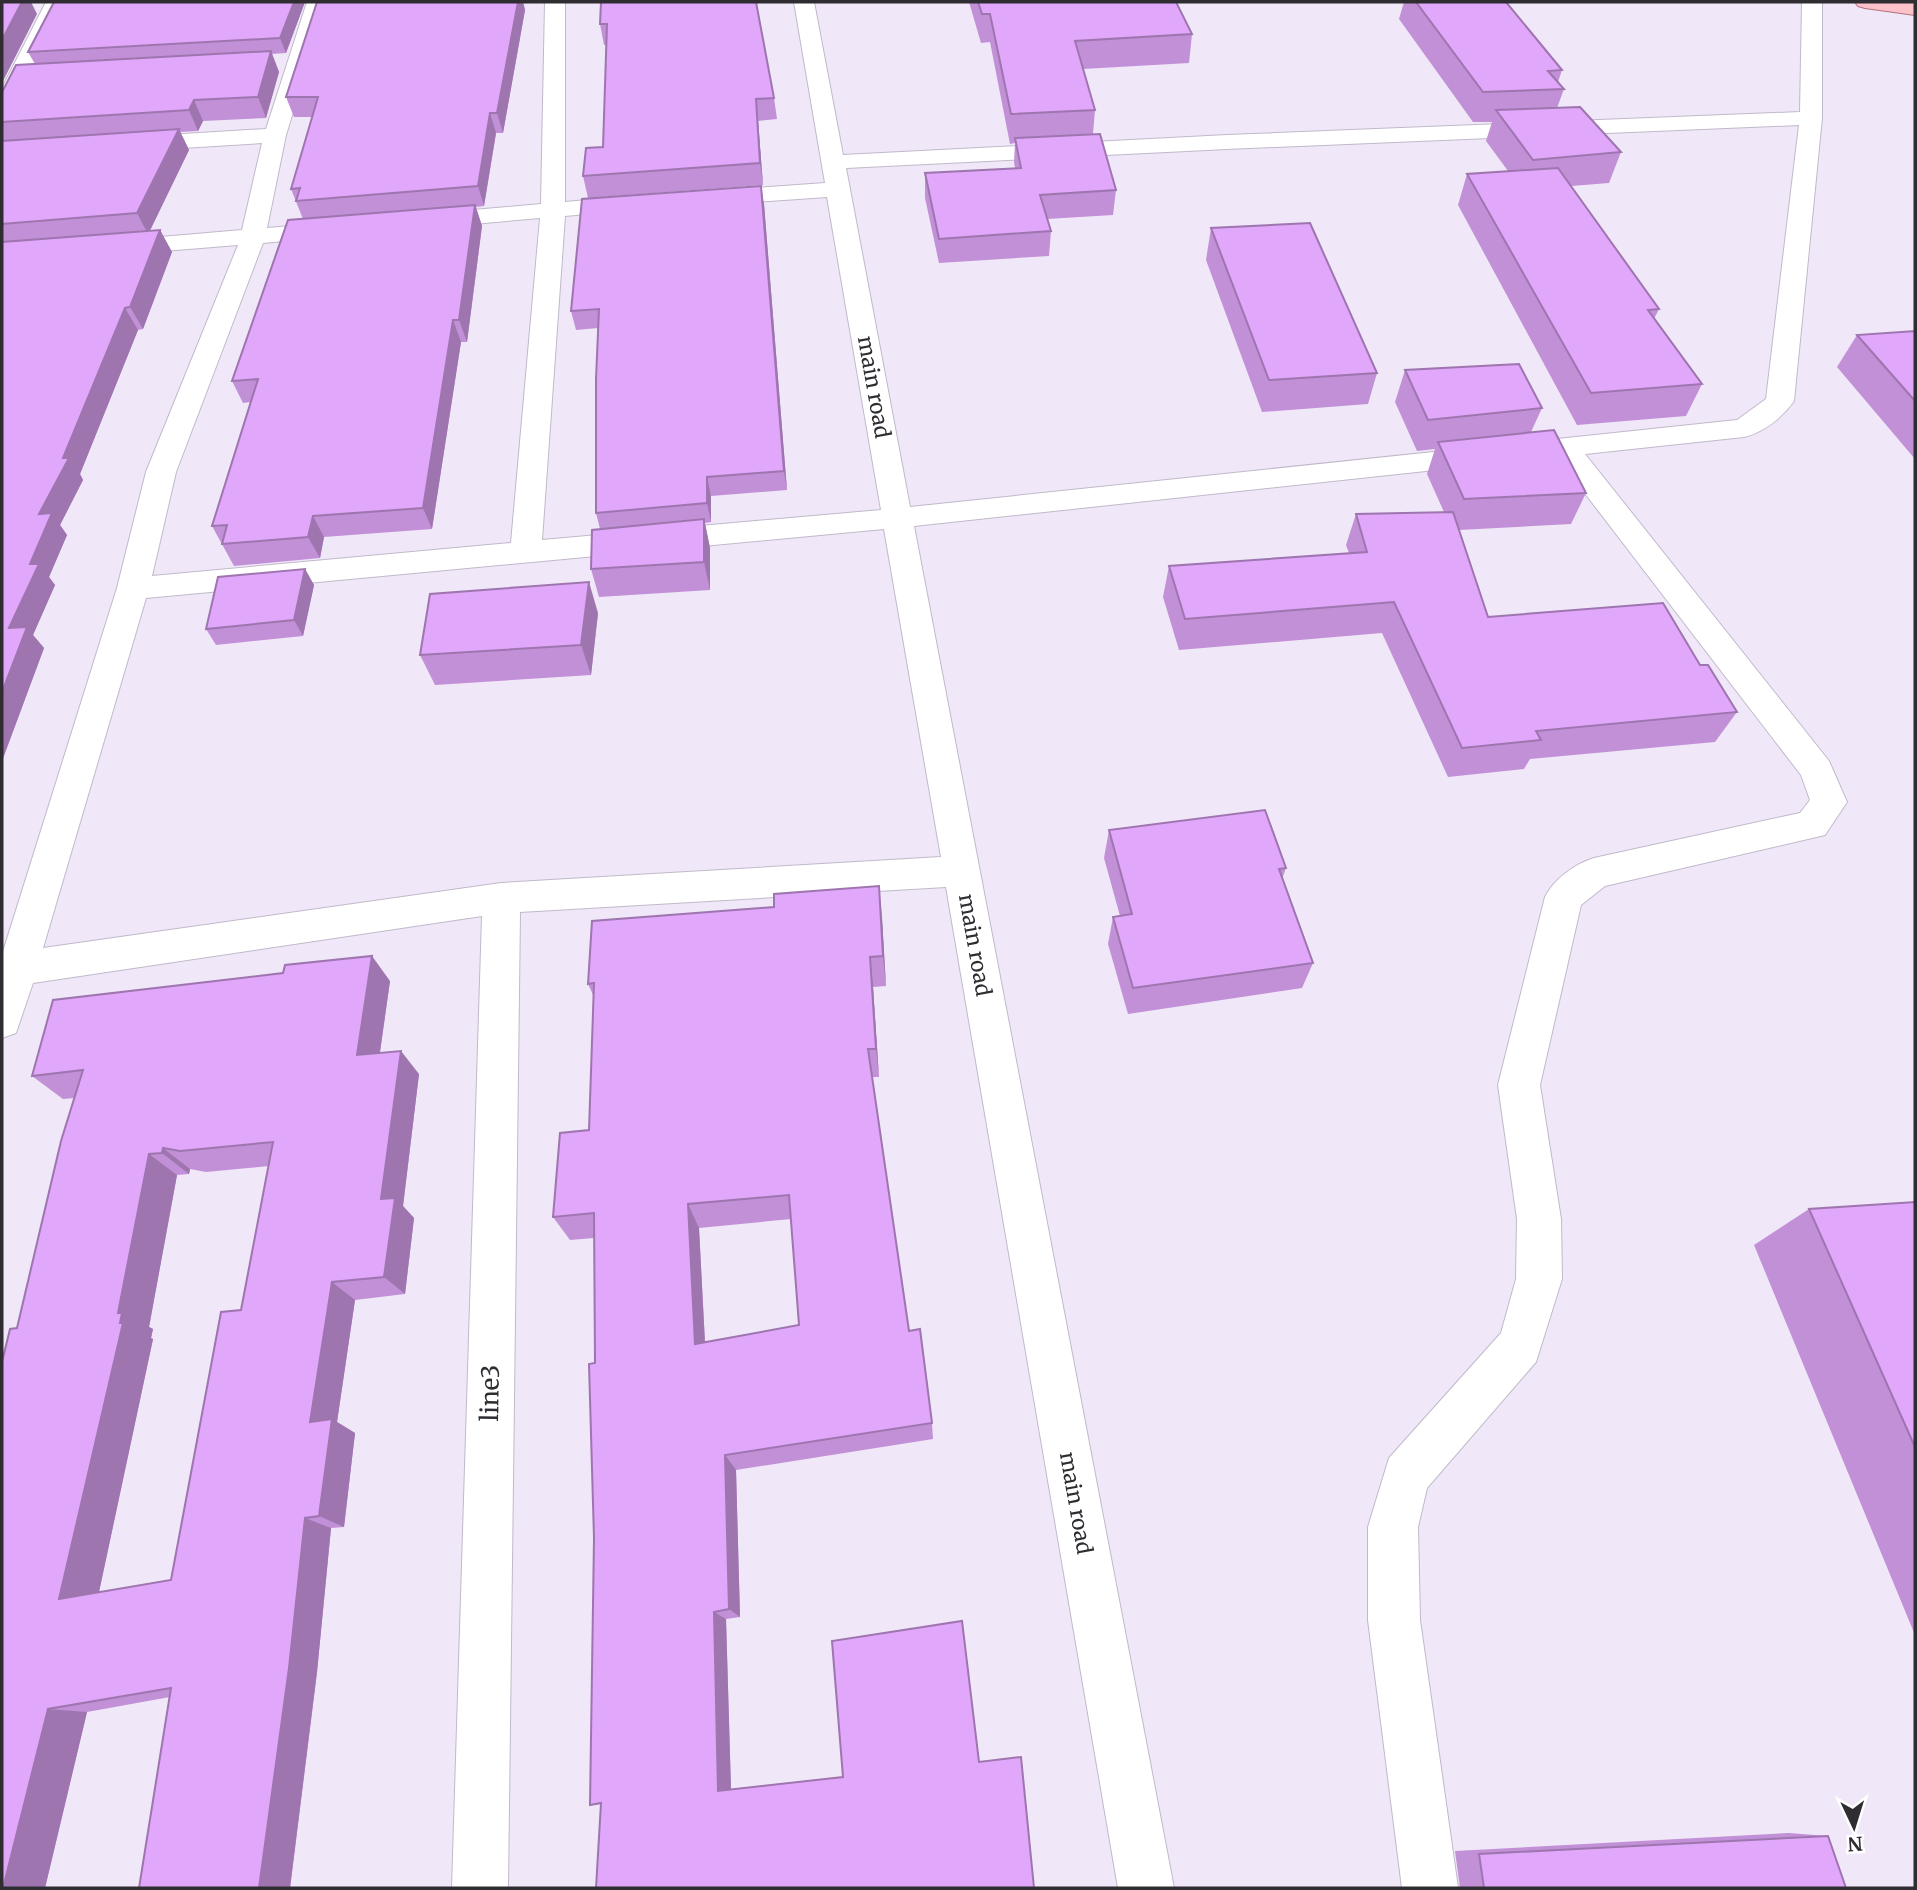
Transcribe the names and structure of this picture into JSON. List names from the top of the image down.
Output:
{
  "streets": {
    "street": ["main road", "line3"]
  },
  "north": "bottom"
}
